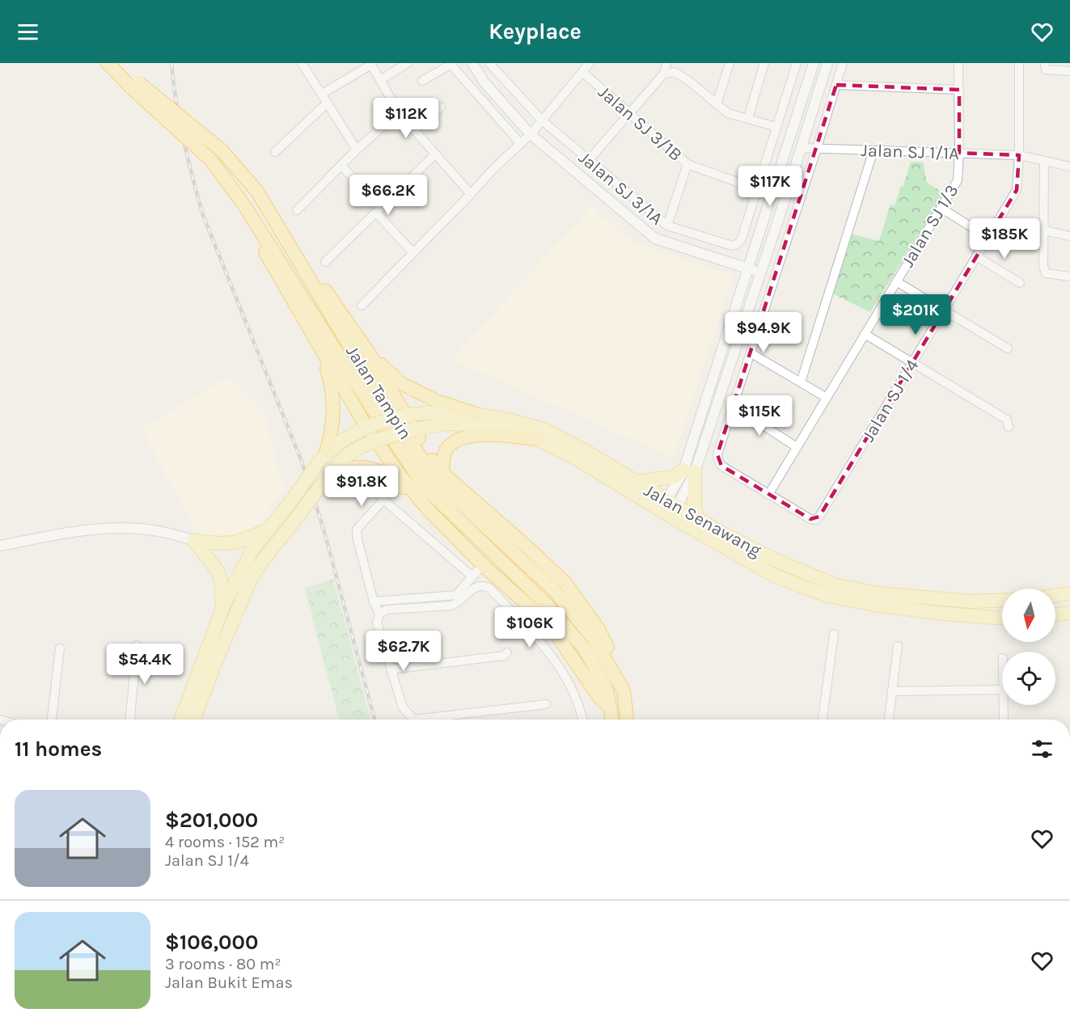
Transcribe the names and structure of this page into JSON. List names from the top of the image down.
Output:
{
  "streets": {
    "highway": ["Jalan Tampin"],
    "main road": ["Jalan Senawang"],
    "street": [
      "Jalan SJ 3/1B",
      "Jalan SJ 1/1A",
      "Jalan SJ 3/1A",
      "Jalan SJ 1/3",
      "Jalan SJ 1/4"
    ]
  },
  "crossings": [
    ["Jalan SJ 3/1B", "Jalan SJ 3/1A"],
    ["Jalan SJ 1/1A", "Jalan SJ 1/3"],
    ["Jalan SJ 1/1A", "Jalan SJ 1/4"],
    ["Jalan SJ 1/3", "Jalan SJ 1/4"]
  ],
  "north": "bottom",
  "page": {
    "header": "Keyplace",
    "price": [
      "$112K",
      "$117K",
      "$66.2K",
      "$185K",
      "$201K",
      "$94.9K",
      "$115K",
      "$91.8K",
      "$106K",
      "$62.7K",
      "$54.4K"
    ],
    "heading": "11 homes",
    "list": [
      {
        "name": "$201,000",
        "note": "4 rooms · 152 m² · Jalan SJ 1/4"
      },
      {
        "name": "$106,000",
        "note": "3 rooms · 80 m² · Jalan Bukit Emas"
      }
    ]
  }
}
